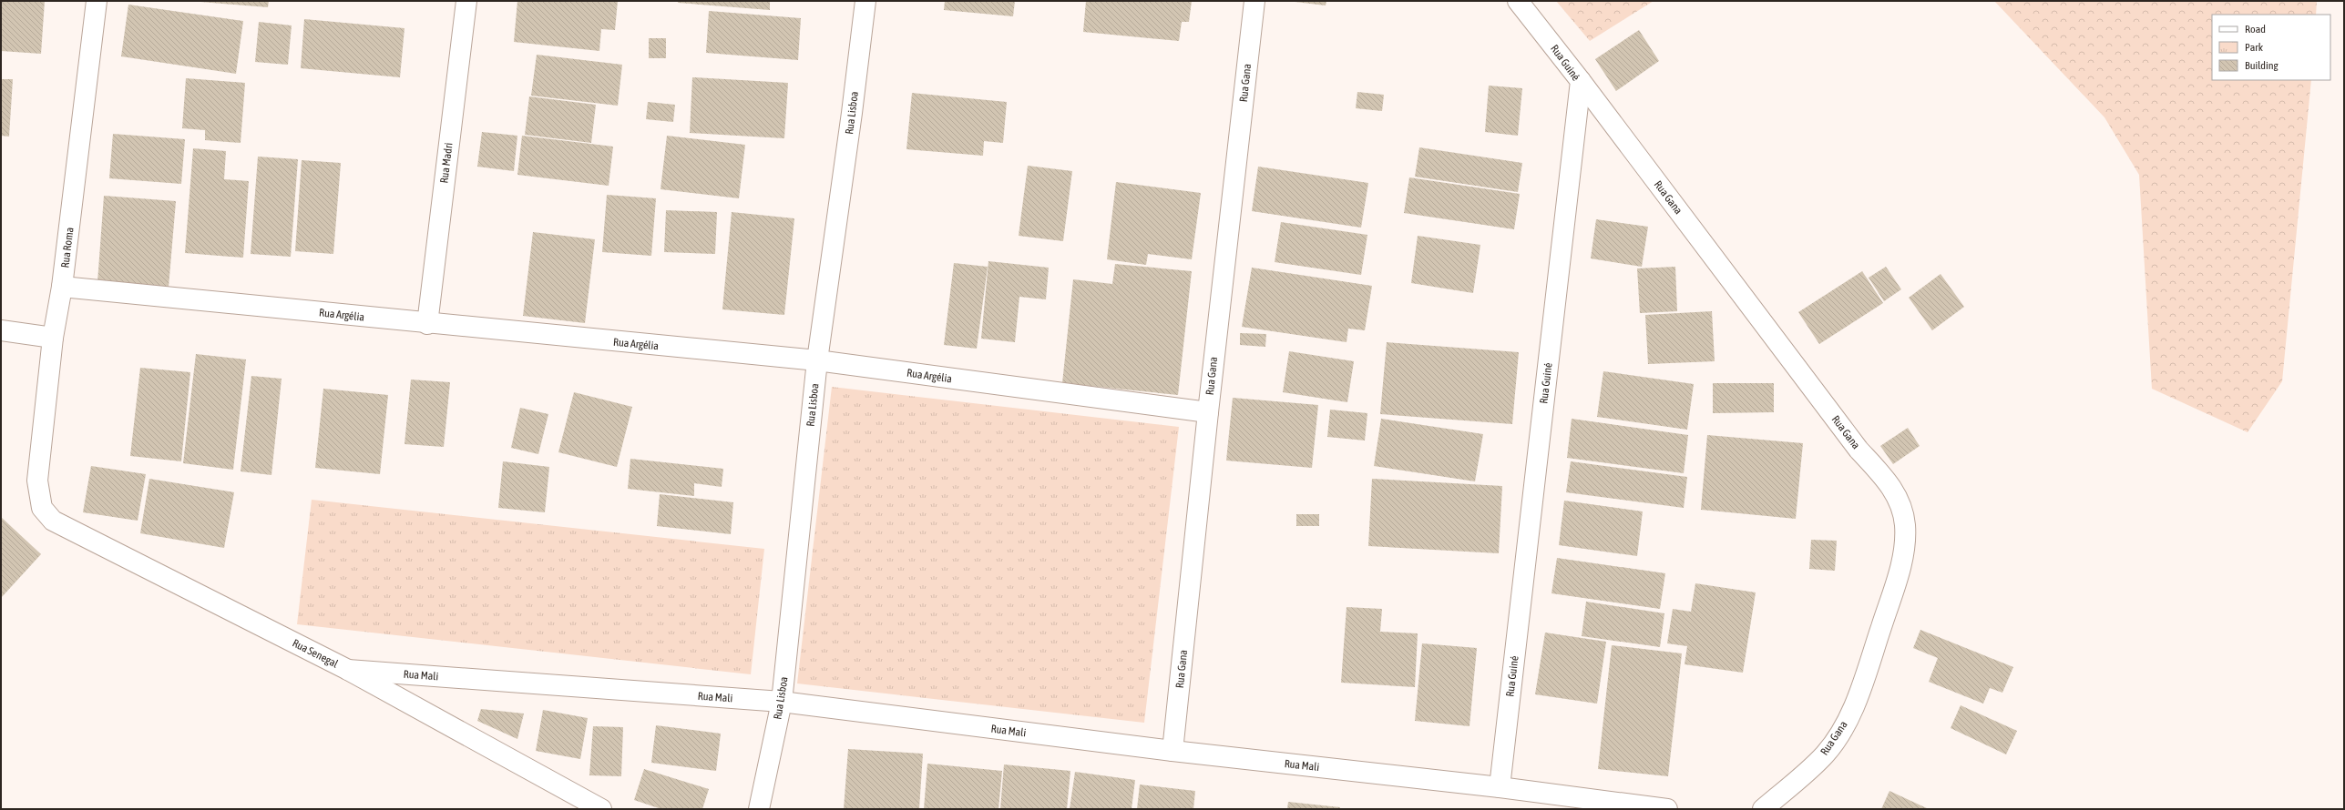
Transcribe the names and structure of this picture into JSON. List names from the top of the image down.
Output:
{
  "streets": {
    "street": [
      "Rua Guiné",
      "Rua Gana",
      "Rua Lisboa",
      "Rua Madri",
      "Rua Roma",
      "Rua Argélia",
      "Rua Senegal",
      "Rua Mali"
    ]
  },
  "crossings": [
    ["Rua Guiné", "Rua Gana"],
    ["Rua Guiné", "Rua Mali"],
    ["Rua Gana", "Rua Argélia"],
    ["Rua Gana", "Rua Mali"],
    ["Rua Lisboa", "Rua Argélia"],
    ["Rua Lisboa", "Rua Mali"],
    ["Rua Madri", "Rua Argélia"],
    ["Rua Roma", "Rua Argélia"],
    ["Rua Roma", "Rua Senegal"],
    ["Rua Senegal", "Rua Mali"]
  ],
  "legend": ["Road", "Park", "Building"]
}
